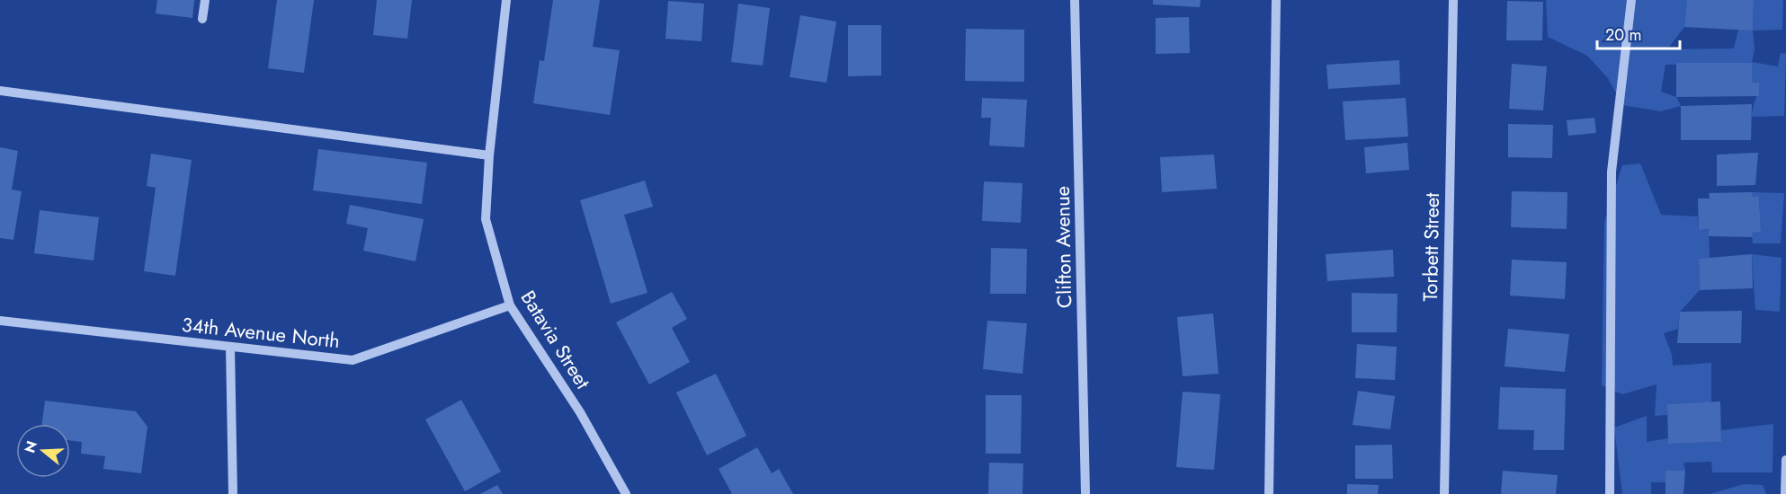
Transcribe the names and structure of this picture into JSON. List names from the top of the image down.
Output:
{
  "streets": {
    "street": [
      "Clifton Avenue",
      "Torbett Street",
      "34th Avenue North",
      "Batavia Street"
    ]
  },
  "crossings": [
    ["34th Avenue North", "Batavia Street"]
  ],
  "scale_bar": "20 m",
  "north": "left"
}
